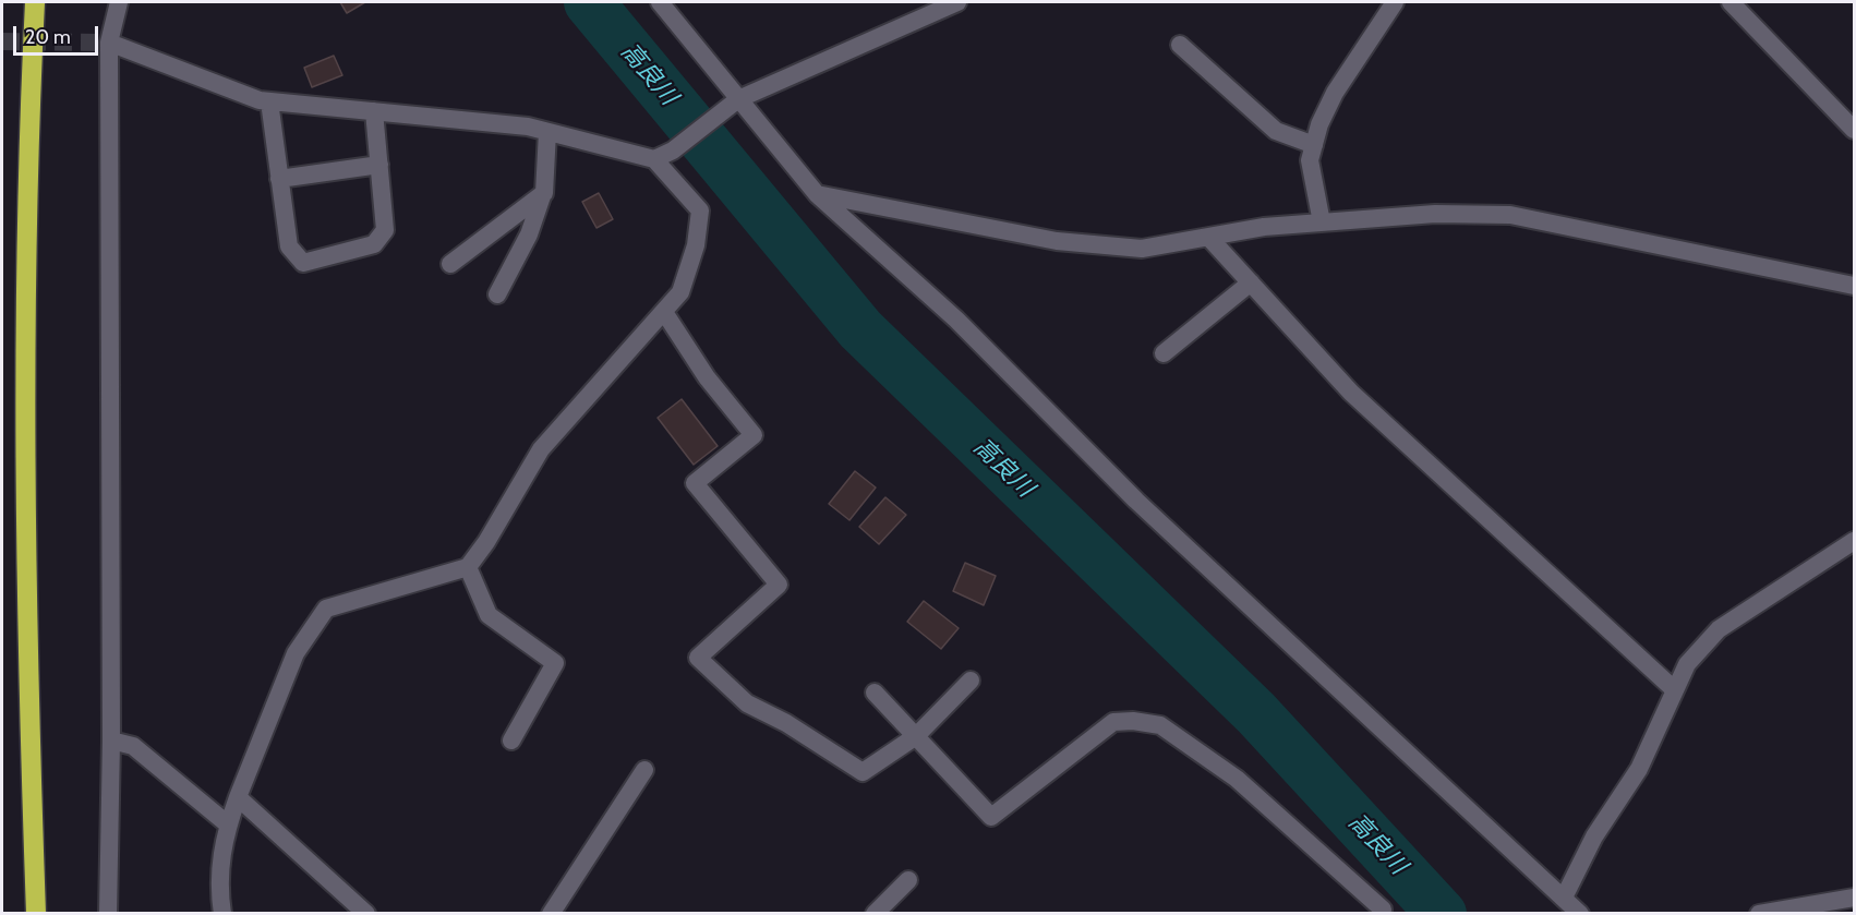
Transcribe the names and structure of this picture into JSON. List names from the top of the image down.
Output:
{
  "water": ["高良川"],
  "scale_bar": "20 m"
}
